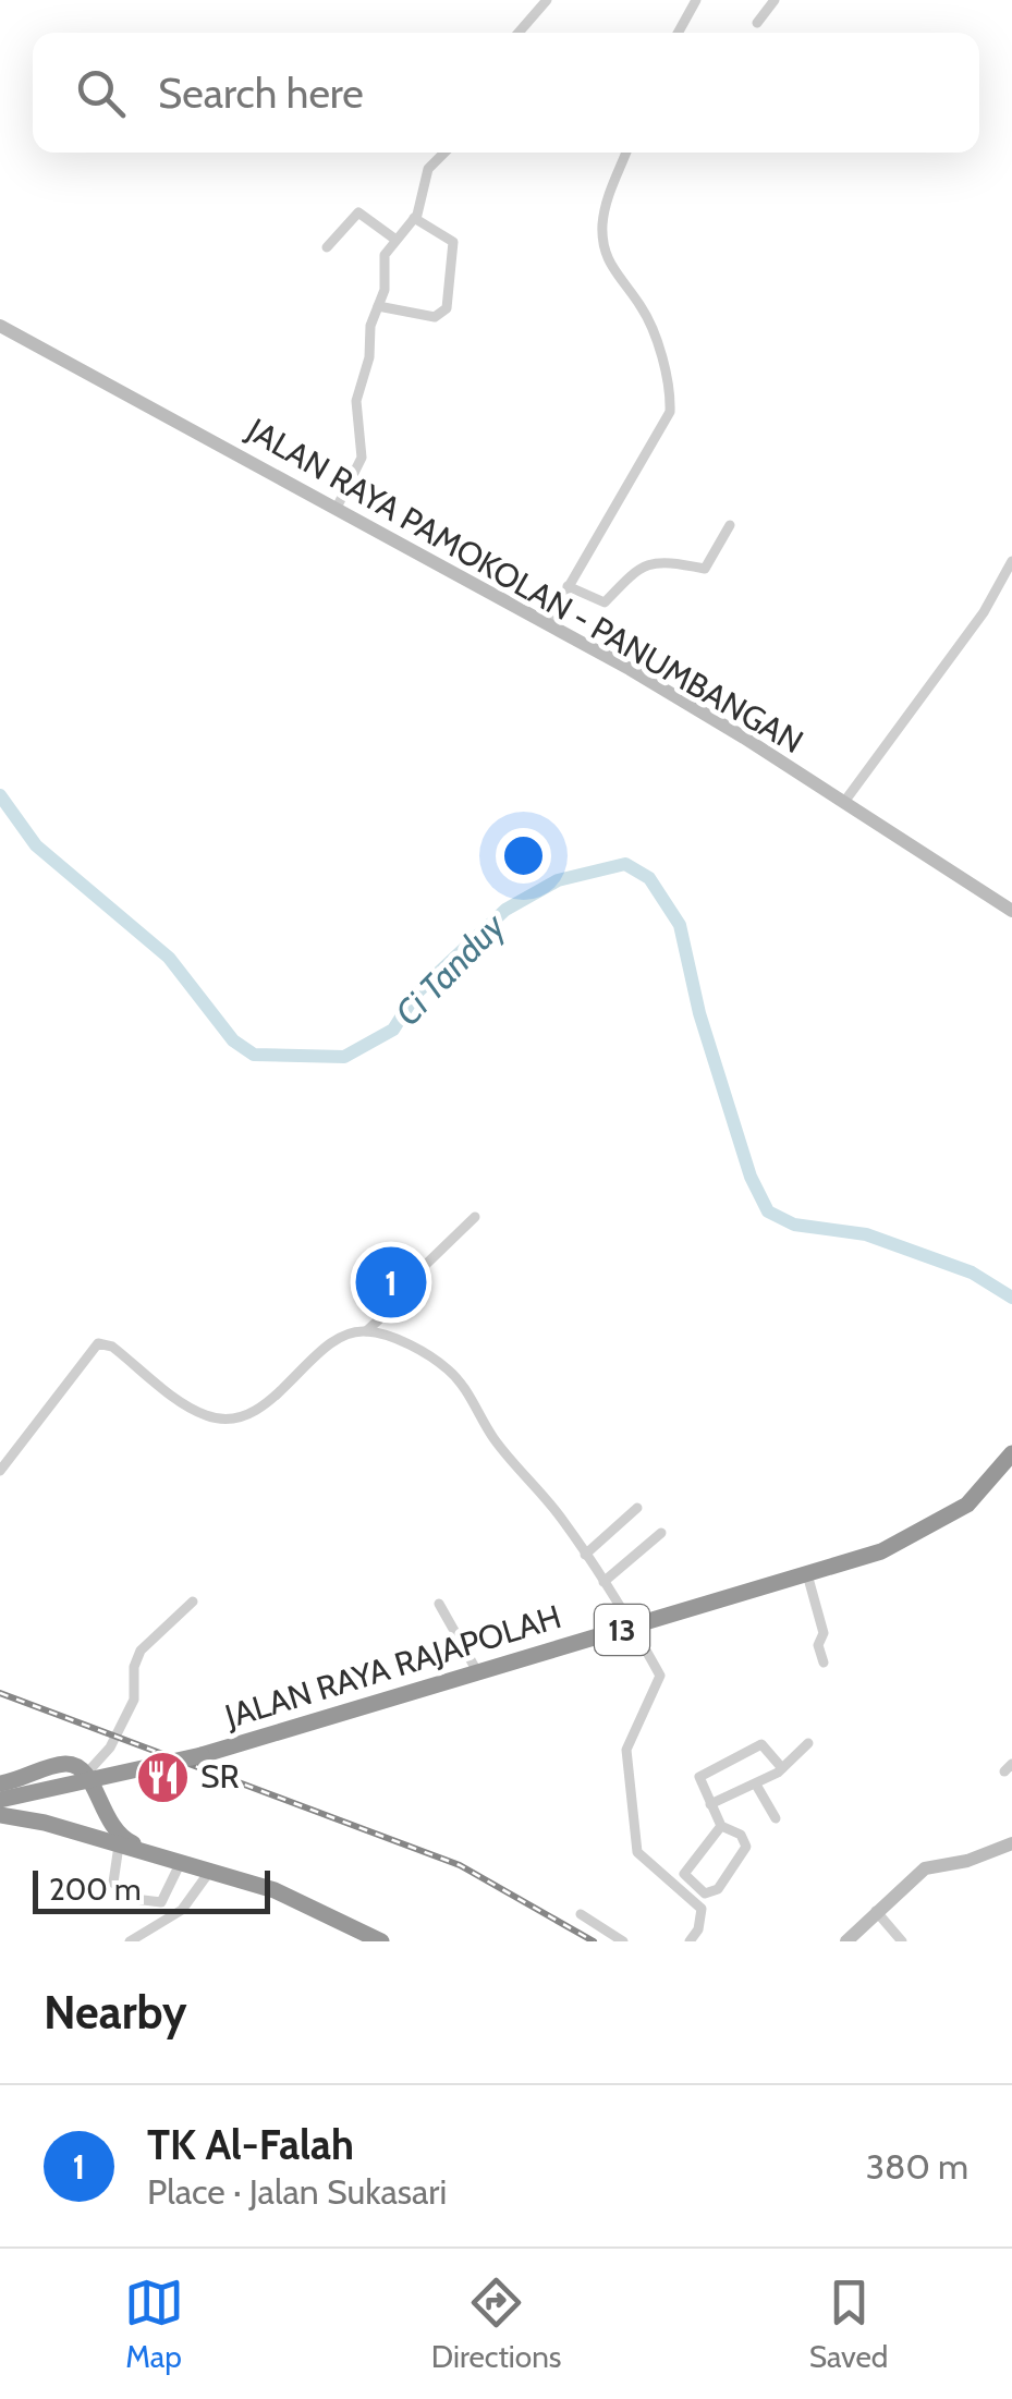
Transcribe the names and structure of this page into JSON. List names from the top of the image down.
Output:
{
  "streets": {
    "highway": ["13", "JALAN RAYA RAJAPOLAH"],
    "main road": ["JALAN RAYA PAMOKOLAN - PANUMBANGAN"]
  },
  "water": ["Ci Tanduy"],
  "places": {
    "restaurant": ["SR"]
  },
  "scale_bar": "200 m",
  "page": {
    "search": "Search here",
    "pins": "1",
    "scale": "200 m",
    "heading": "Nearby",
    "list": [
      {
        "mark": "1",
        "name": "TK Al-Falah",
        "note": "Place · Jalan Sukasari",
        "value": "380 m"
      }
    ],
    "nav": ["Map", "Directions", "Saved"]
  }
}
